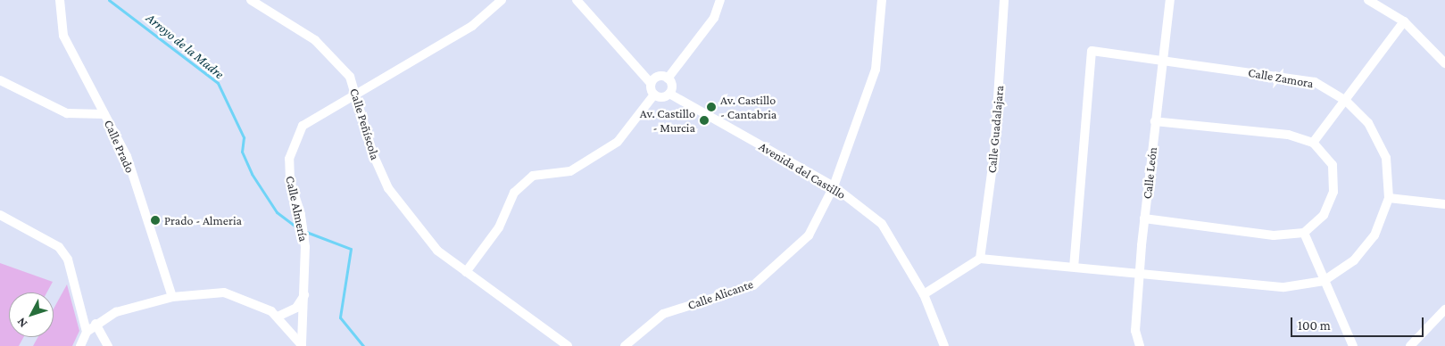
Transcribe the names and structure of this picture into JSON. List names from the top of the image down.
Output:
{
  "streets": {
    "street": [
      "Calle Zamora",
      "Calle Peñíscola",
      "Calle Guadalajara",
      "Calle Prado",
      "Avenida del Castillo",
      "Calle León",
      "Calle Almería",
      "Calle Alicante"
    ]
  },
  "crossings": [
    ["Calle Zamora", "Calle Guadalajara"],
    ["Calle Zamora", "Calle León"],
    ["Calle Peñíscola", "Calle Almería"],
    ["Avenida del Castillo", "Calle Alicante"]
  ],
  "water": ["Arroyo de la Madre"],
  "places": ["Av. Castillo - Cantabria", "Av. Castillo - Murcia", "Prado - Almeria"],
  "scale_bar": "100 m",
  "north": "bottom left"
}
